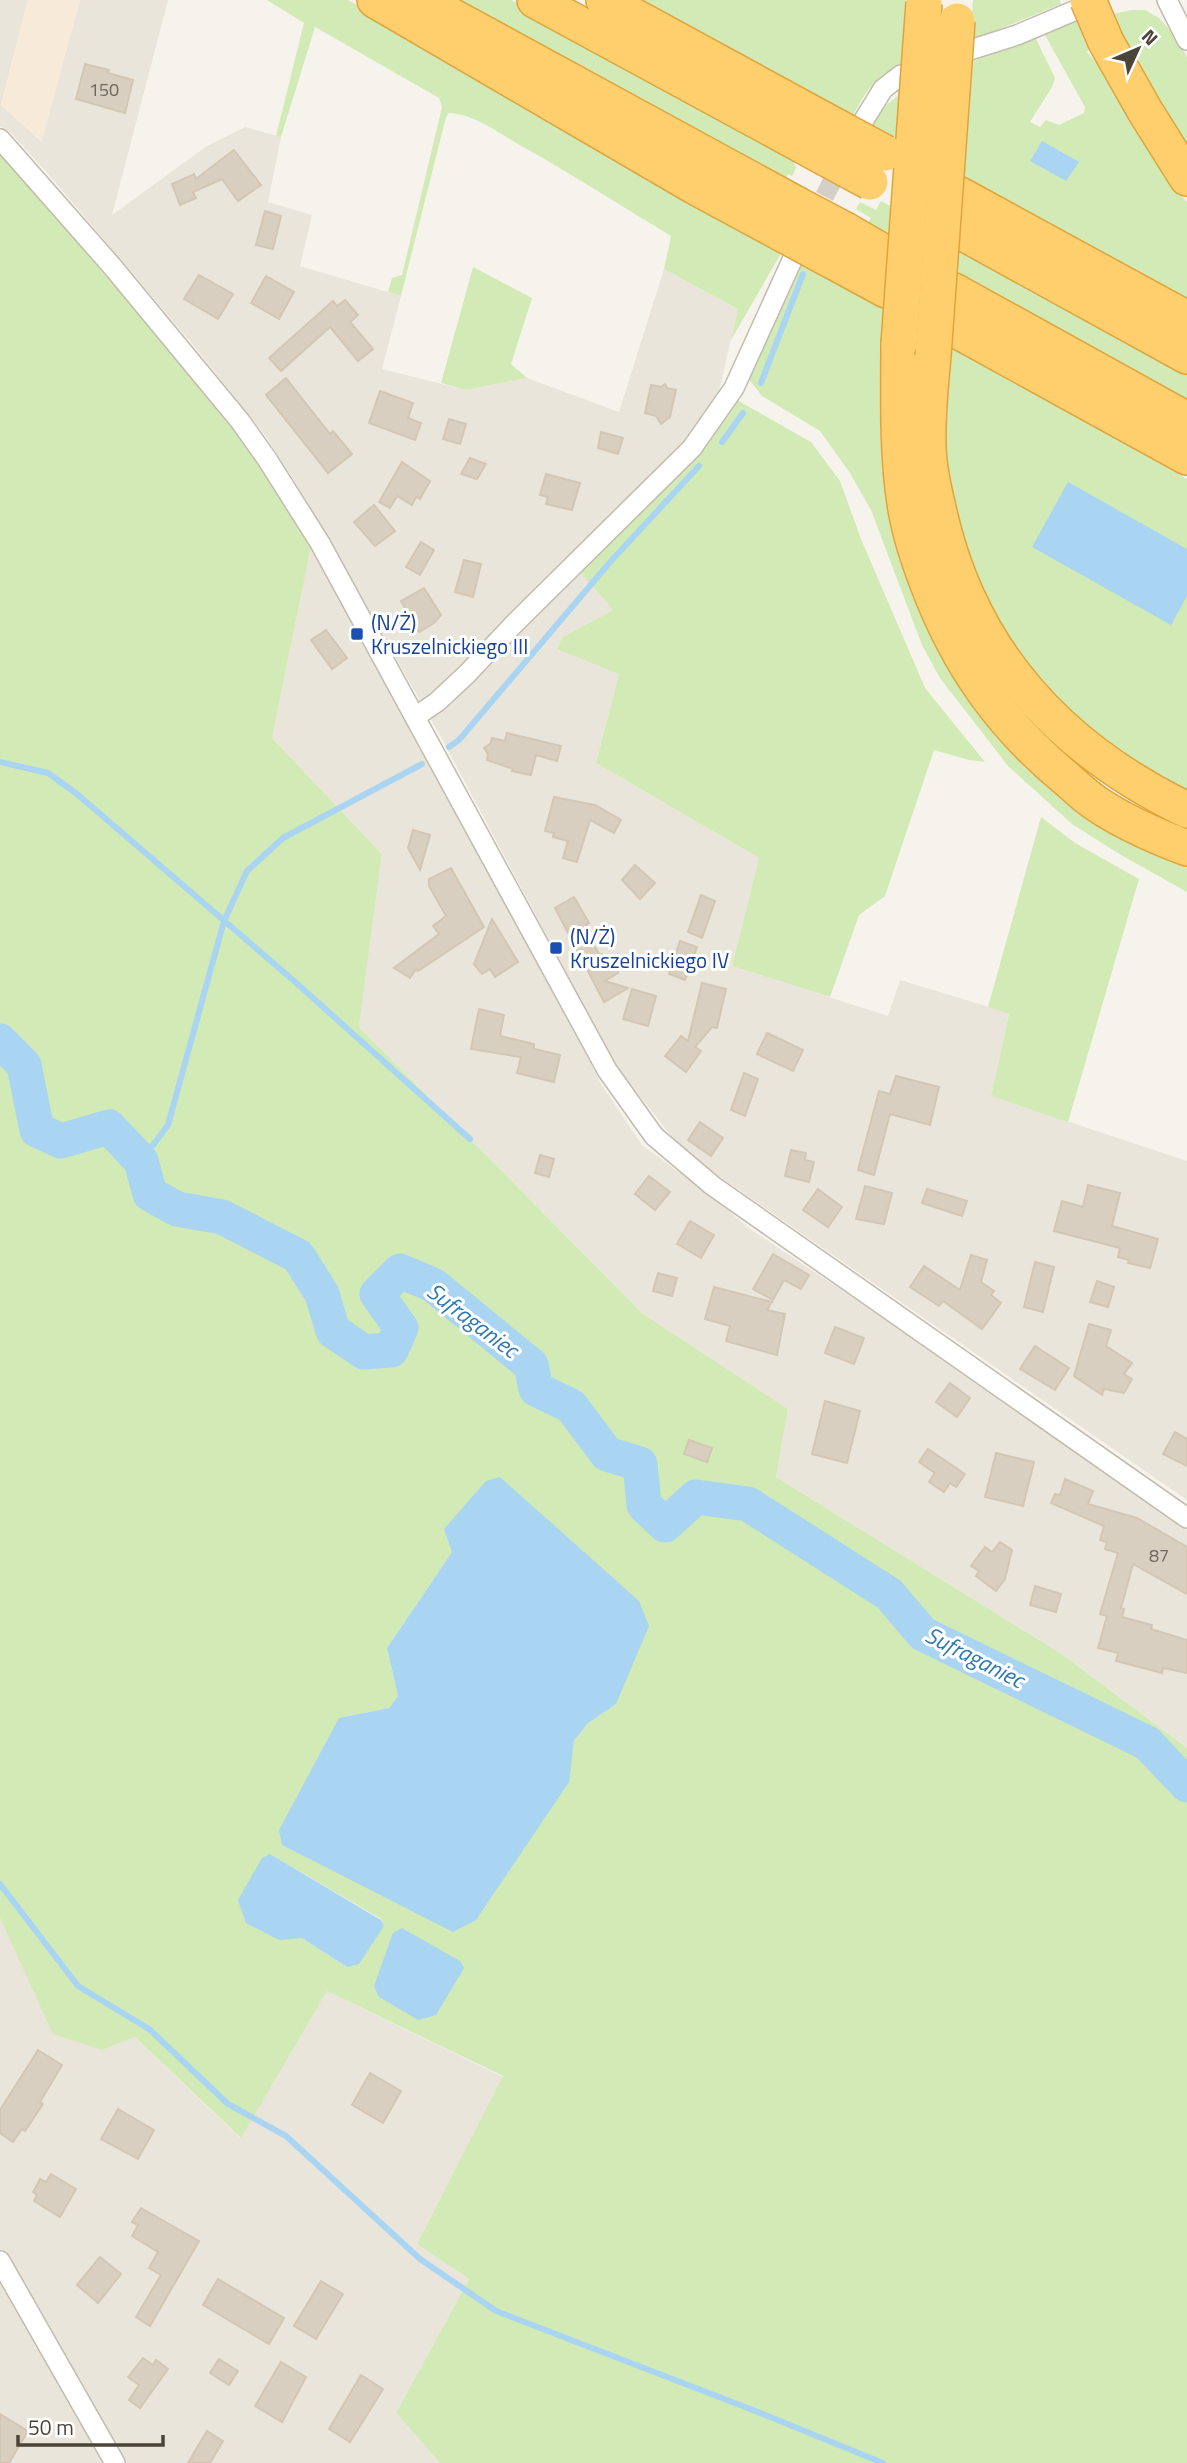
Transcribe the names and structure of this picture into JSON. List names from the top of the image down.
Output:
{
  "water": ["Sufraganiec"],
  "places": {
    "transit": ["(N/Ż) Kruszelnickiego III", "(N/Ż) Kruszelnickiego IV"]
  },
  "house_numbers": ["150", "87"],
  "scale_bar": "50 m",
  "north": "top right"
}
